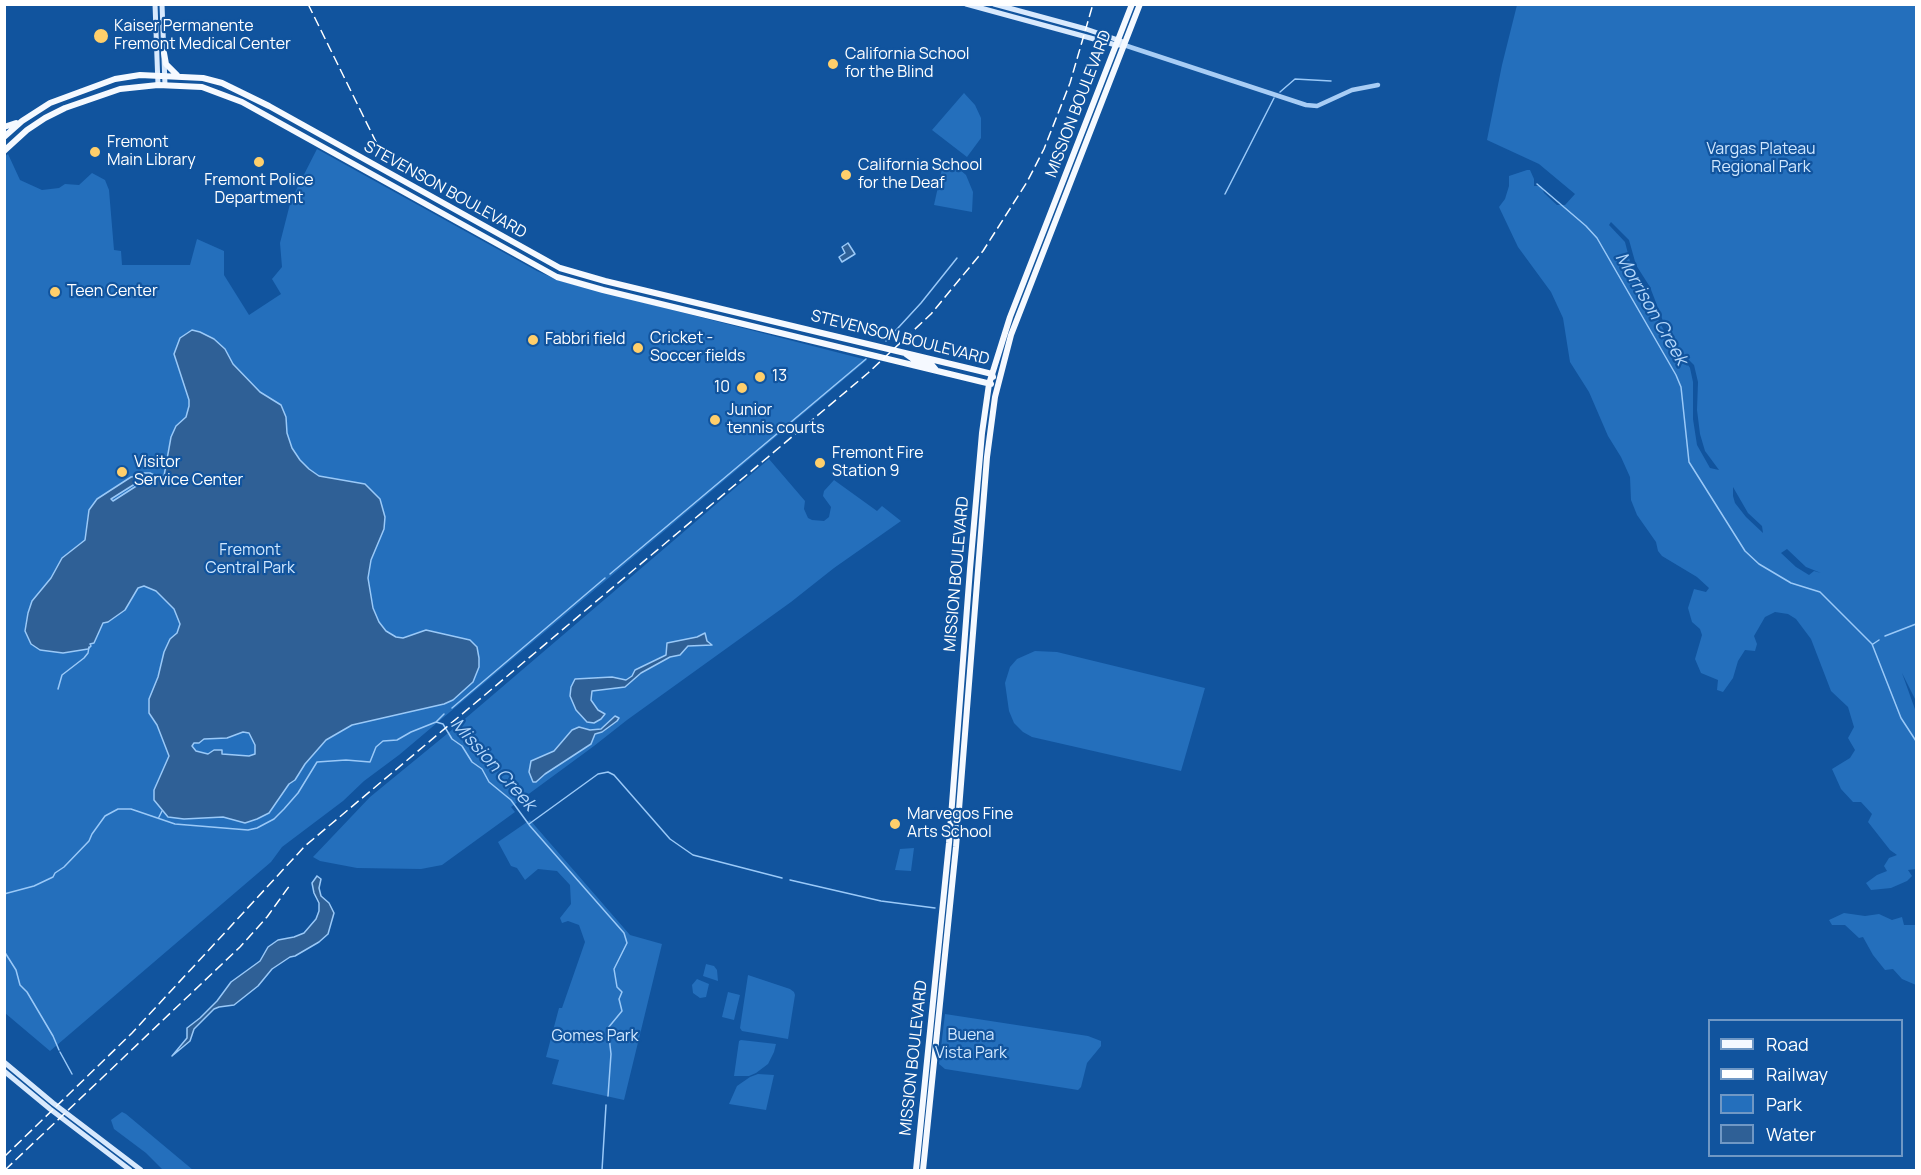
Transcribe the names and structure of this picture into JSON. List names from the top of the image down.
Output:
{
  "streets": {
    "main road": ["MISSION BOULEVARD", "STEVENSON BOULEVARD"]
  },
  "crossings": [
    ["MISSION BOULEVARD", "STEVENSON BOULEVARD"]
  ],
  "water": ["Morrison Creek", "Mission Creek"],
  "parks": [
    "Vargas Plateau Regional Park",
    "Fremont Central Park",
    "Buena Vista Park",
    "Gomes Park"
  ],
  "places": [
    "Kaiser Permanente Fremont Medical Center",
    "California School for the Blind",
    "Fremont Main Library",
    "Fremont Police Department",
    "California School for the Deaf",
    "Teen Center",
    "Fabbri field",
    "Cricket - Soccer fields",
    "13",
    "10",
    "Junior tennis courts",
    "Fremont Fire Station 9",
    "Visitor Service Center",
    "Marvegos Fine Arts School"
  ],
  "legend": [
    "Road",
    "Railway",
    "Park",
    "Water"
  ]
}
